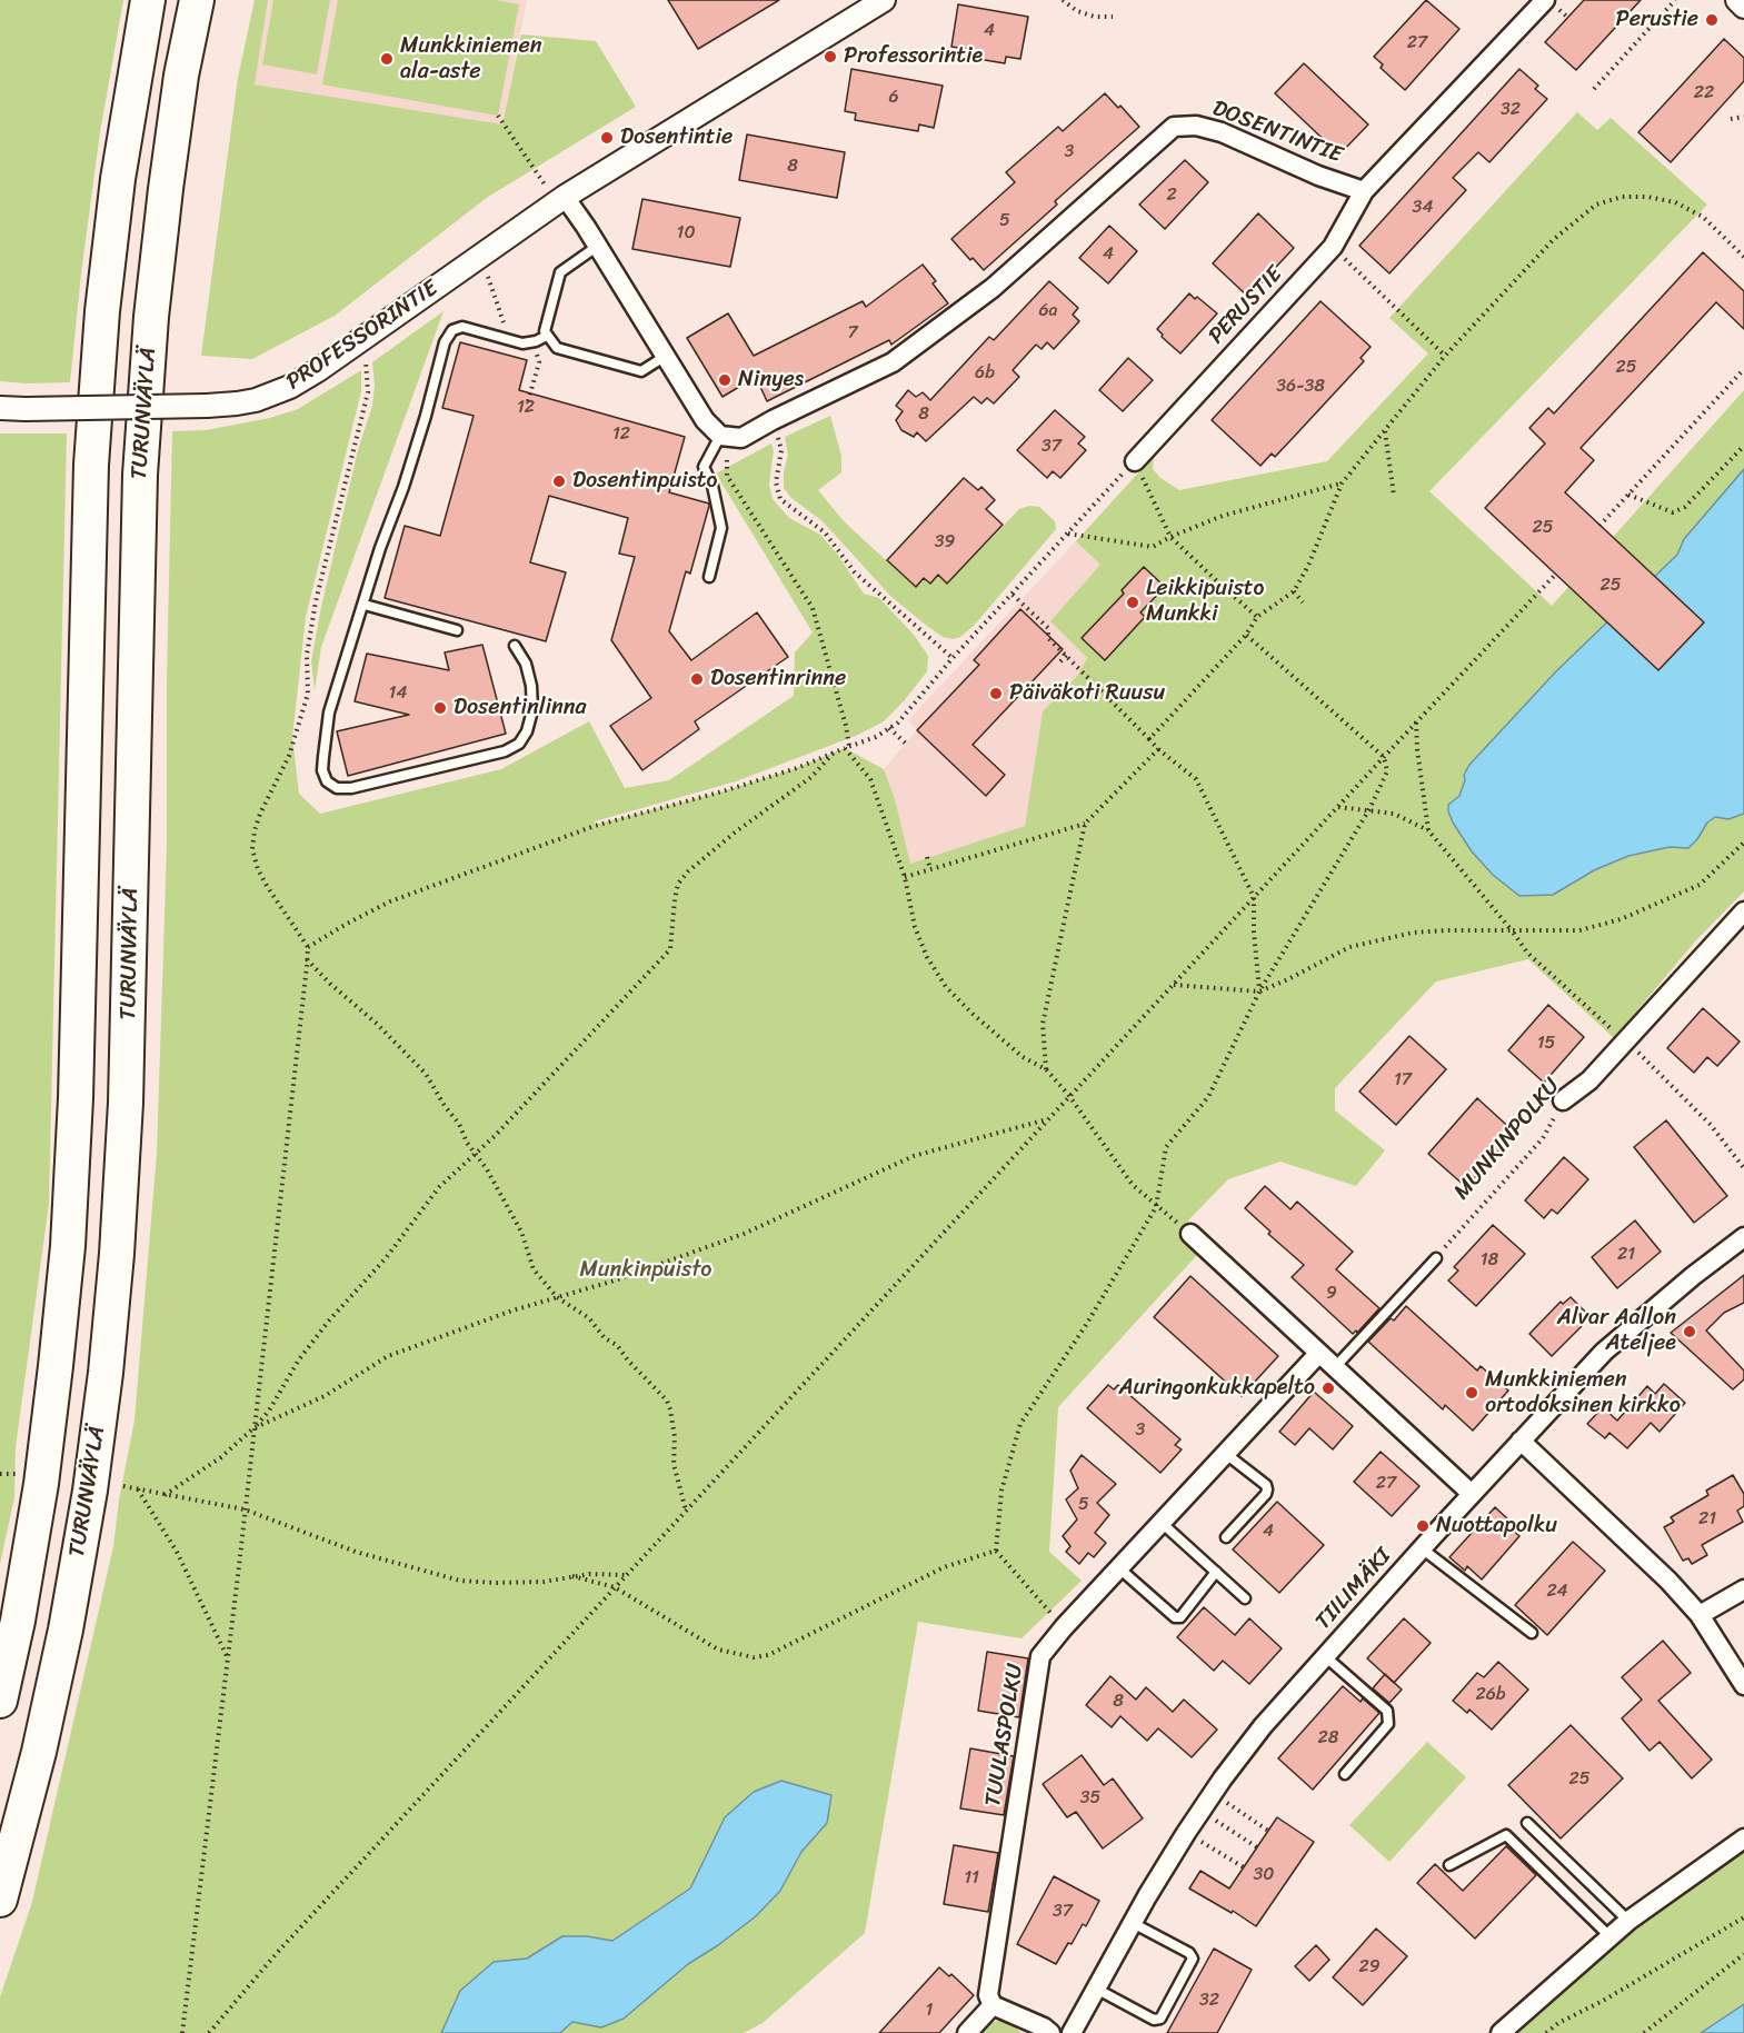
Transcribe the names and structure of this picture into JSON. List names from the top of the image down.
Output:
{
  "streets": {
    "highway": ["TURUNVÄYLÄ"],
    "street": [
      "DOSENTINTIE",
      "PERUSTIE",
      "PROFESSORINTIE",
      "MUNKINPOLKU",
      "TIILIMÄKI",
      "TUULASPOLKU"
    ]
  },
  "crossings": [
    ["DOSENTINTIE", "PERUSTIE"]
  ],
  "parks": ["Munkinpuisto"],
  "places": [
    "Perustie",
    "Professorintie",
    "Munkkiniemen ala-aste",
    "Dosentintie",
    "Ninyes",
    "Dosentinpuisto",
    "Leikkipuisto Munkki",
    "Dosentinrinne",
    "Päiväkoti Ruusu",
    "Dosentinlinna",
    "Alvar Aallon Ateljee",
    "Auringonkukkapelto",
    "Munkkiniemen ortodoksinen kirkko",
    "Nuottapolku"
  ],
  "house_numbers": [
    "4",
    "27",
    "22",
    "6",
    "32",
    "3",
    "8",
    "2",
    "34",
    "5",
    "10",
    "4",
    "6a",
    "7",
    "25",
    "6b",
    "36-38",
    "12",
    "8",
    "12",
    "37",
    "25",
    "39",
    "25",
    "14",
    "15",
    "17",
    "21",
    "18",
    "9",
    "3",
    "27",
    "5",
    "21",
    "4",
    "24",
    "26b",
    "8",
    "28",
    "25",
    "35",
    "30",
    "11",
    "37",
    "29",
    "32",
    "1"
  ]
}
